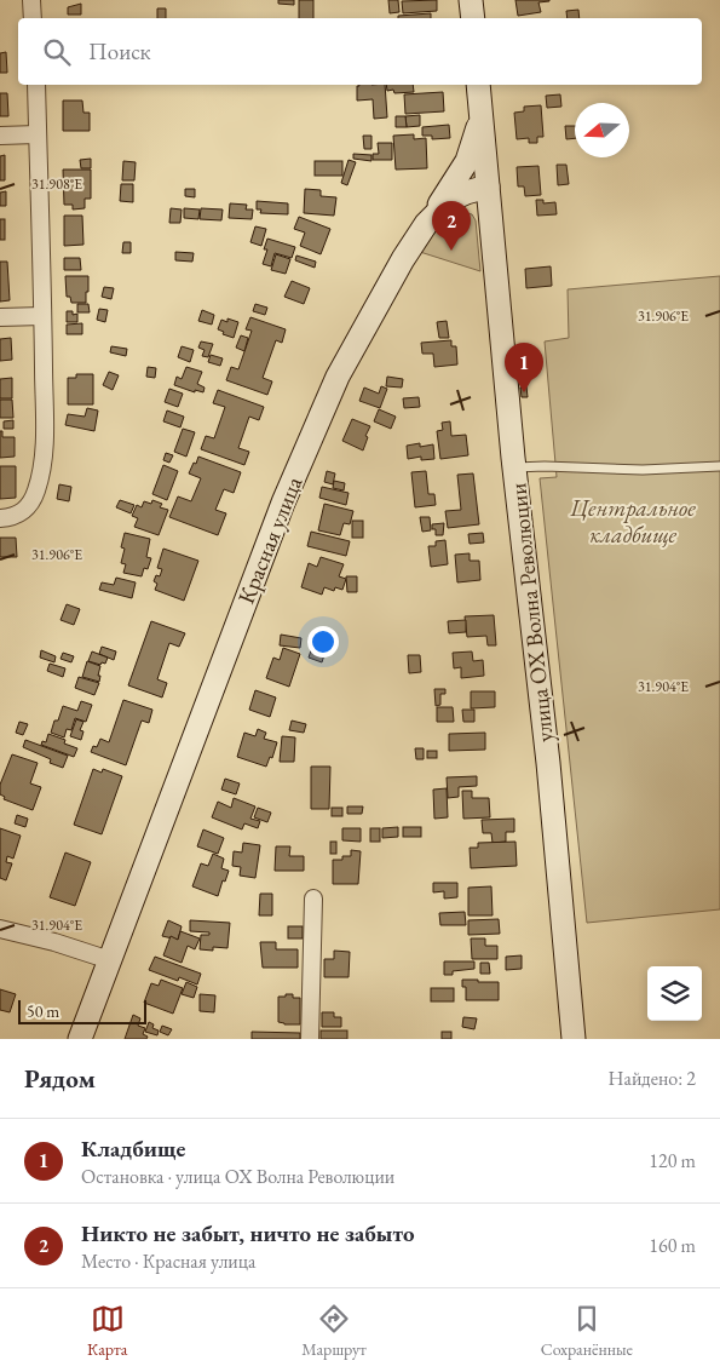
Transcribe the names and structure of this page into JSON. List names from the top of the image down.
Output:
{
  "streets": {
    "street": ["Красная улица", "улица ОХ Волна Революции"]
  },
  "crossings": [
    ["Красная улица", "улица ОХ Волна Революции"]
  ],
  "parks": ["Центральное кладбище"],
  "scale_bar": "50 m",
  "north": "left",
  "page": {
    "search": "Поиск",
    "pins": ["2", "1"],
    "scale": "50 m",
    "heading": ["Рядом", "Найдено: 2"],
    "list": [
      {
        "mark": "1",
        "name": "Кладбище",
        "note": "Остановка · улица ОХ Волна Революции",
        "value": "120 m"
      },
      {
        "mark": "2",
        "name": "Никто не забыт, ничто не забыто",
        "note": "Место · Красная улица",
        "value": "160 m"
      }
    ],
    "nav": ["Карта", "Маршрут", "Сохранённые"]
  },
  "coordinates": ["31.908°E", "31.906°E", "31.904°E"]
}
